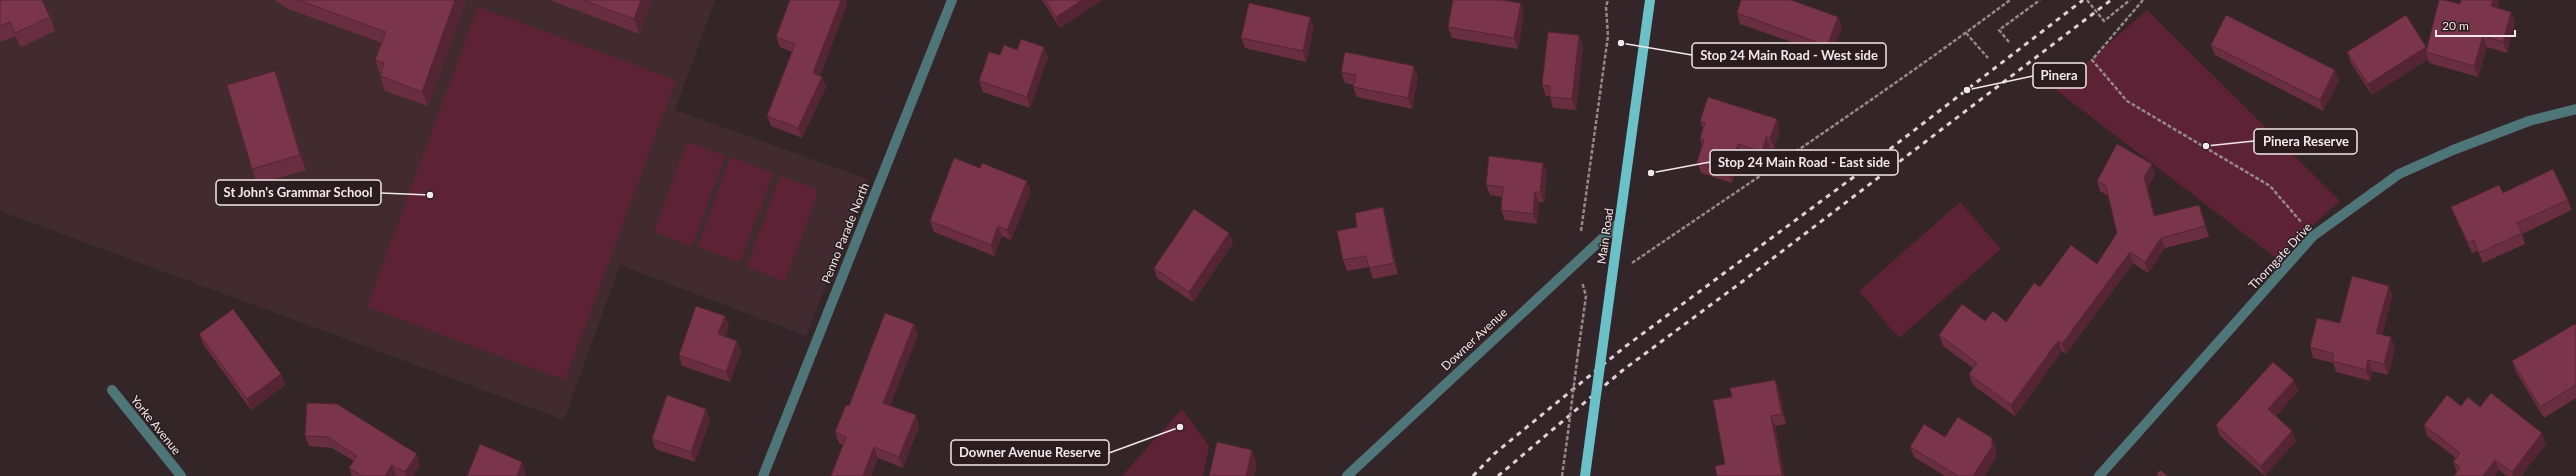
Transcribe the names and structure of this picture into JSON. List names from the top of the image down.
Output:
{
  "streets": {
    "main road": ["Main Road"],
    "street": [
      "Penno Parade North",
      "Thorngate Drive",
      "Downer Avenue",
      "Yorke Avenue"
    ]
  },
  "crossings": [
    ["Main Road", "Downer Avenue"]
  ],
  "places": [
    "Stop 24 Main Road - West side",
    "Pinera",
    "Pinera Reserve",
    "Stop 24 Main Road - East side",
    "St John's Grammar School",
    "Downer Avenue Reserve"
  ],
  "scale_bar": "20 m"
}
